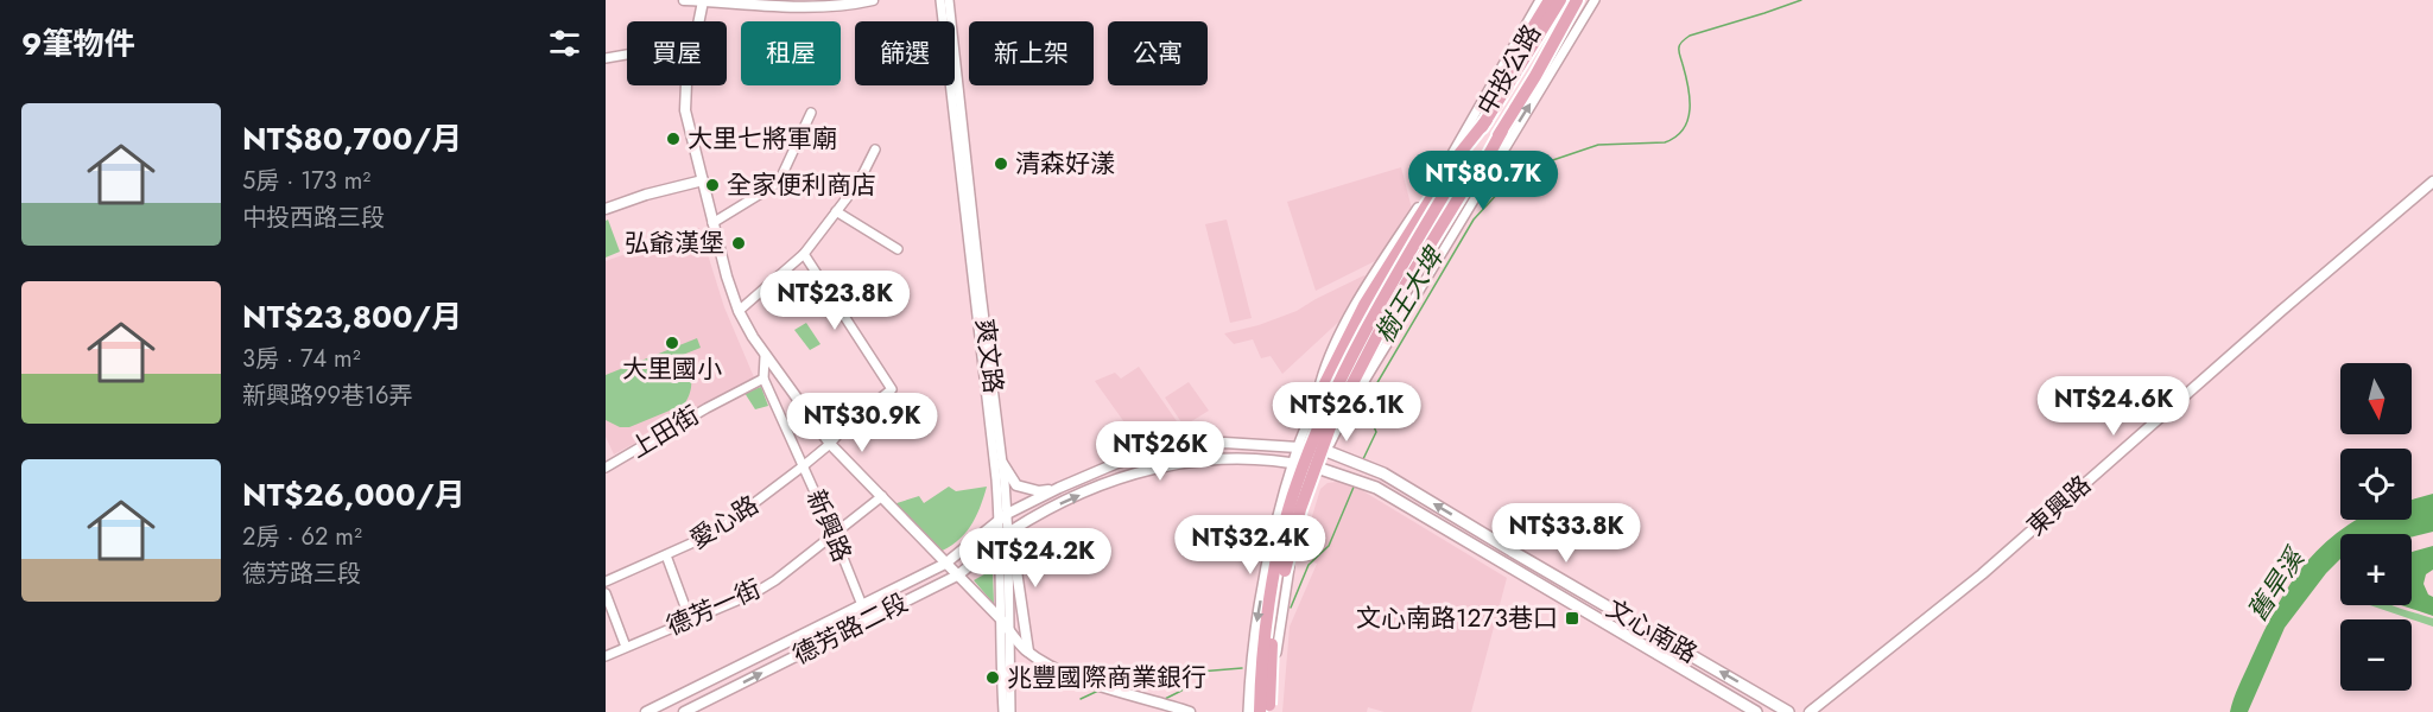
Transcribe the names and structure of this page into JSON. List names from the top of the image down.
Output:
{
  "streets": {
    "main road": ["中投公路", "文心南路"],
    "street": [
      "爽文路",
      "上田街",
      "東興路",
      "愛心路",
      "新興路",
      "德芳一街",
      "德芳路二段"
    ]
  },
  "crossings": [
    ["爽文路", "德芳路二段"],
    ["上田街", "新興路"],
    ["愛心路", "新興路"],
    ["新興路", "德芳一街"],
    ["新興路", "德芳路二段"],
    ["德芳路二段", "文心南路"]
  ],
  "water": ["樹王大埤", "舊旱溪"],
  "places": {
    "other": [
      "大里七將軍廟",
      "清森好漾",
      "全家便利商店",
      "弘爺漢堡",
      "大里國小",
      "兆豐國際商業銀行"
    ],
    "transit": ["文心南路1273巷口"]
  },
  "north": "bottom",
  "page": {
    "heading": "9筆物件",
    "chip": [
      "買屋",
      "租屋",
      "篩選",
      "新上架",
      "公寓"
    ],
    "list": [
      {
        "name": "NT$80,700/月",
        "note": "5房 · 173 m² · 中投西路三段"
      },
      {
        "name": "NT$23,800/月",
        "note": "3房 · 74 m² · 新興路99巷16弄"
      },
      {
        "name": "NT$26,000/月",
        "note": "2房 · 62 m² · 德芳路三段"
      }
    ],
    "price": [
      "NT$80.7K",
      "NT$23.8K",
      "NT$24.6K",
      "NT$26.1K",
      "NT$30.9K",
      "NT$26K",
      "NT$33.8K",
      "NT$32.4K",
      "NT$24.2K"
    ],
    "map_buttons": ["+", "−"]
  }
}
